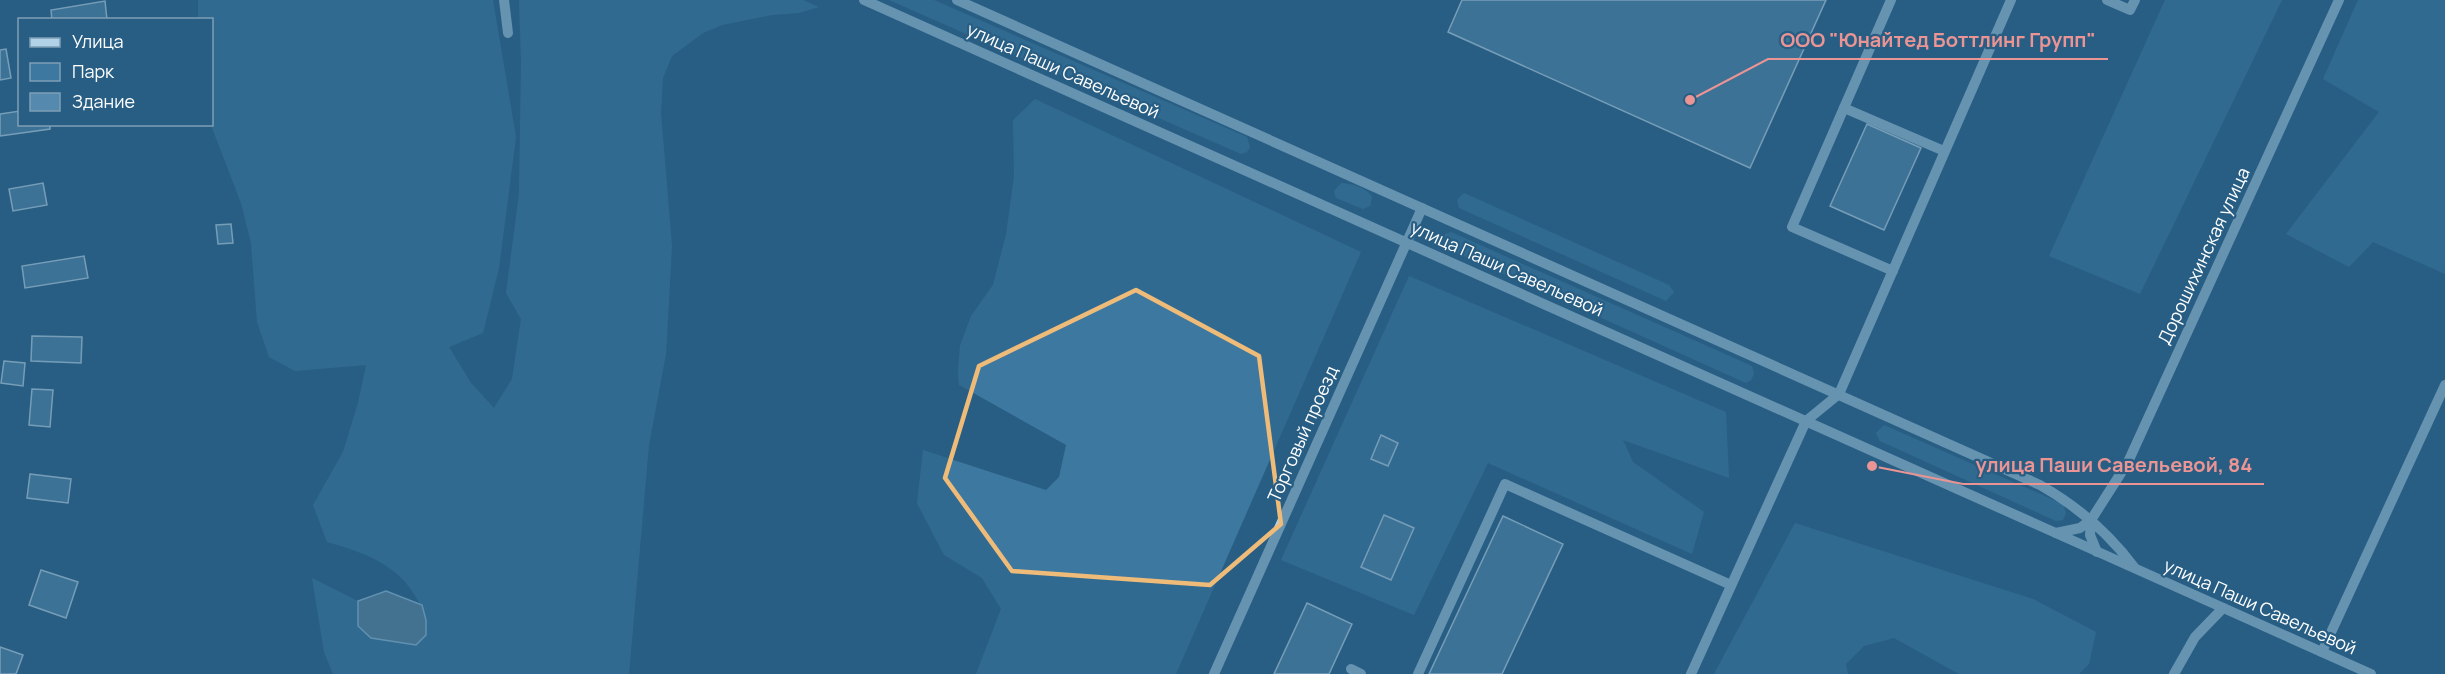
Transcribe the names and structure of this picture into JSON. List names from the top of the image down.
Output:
{
  "streets": {
    "street": ["улица Паши Савельевой", "Дорошихинская улица", "Торговый проезд"]
  },
  "crossings": [
    ["улица Паши Савельевой", "Дорошихинская улица"],
    ["улица Паши Савельевой", "Торговый проезд"]
  ],
  "places": ["ООО \"Юнайтед Боттлинг Групп\"", "улица Паши Савельевой, 84"],
  "legend": ["Улица", "Парк", "Здание"]
}
